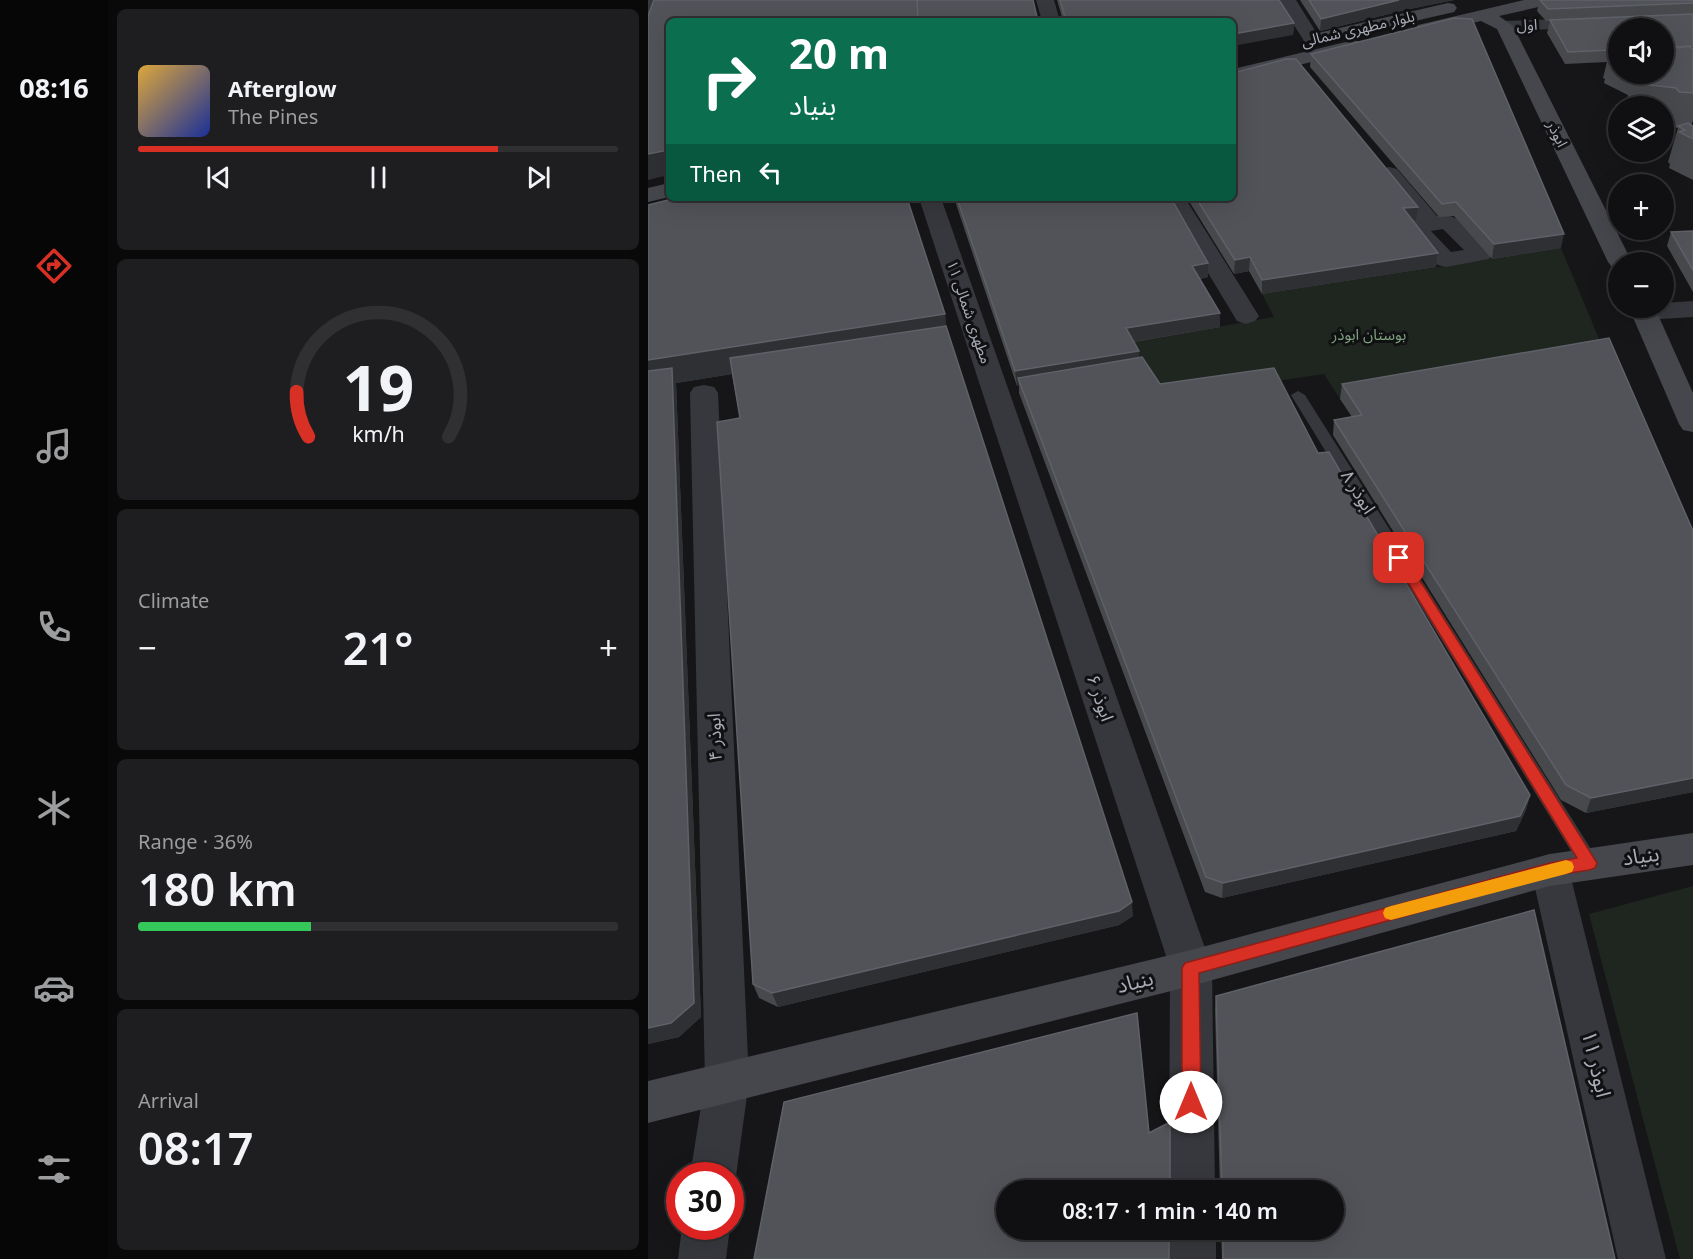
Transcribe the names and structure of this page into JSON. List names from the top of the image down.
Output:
{
  "streets": {
    "street": [
      "اول",
      "بلوار مطهری شمالی",
      "ابوذر",
      "مطهری شمالی ۱۱",
      "ابوذر ۶",
      "ابوذر ۴",
      "بنیاد",
      "ابوذر ۱۱"
    ],
    "lane": ["ابوذر ۸"]
  },
  "crossings": [
    ["اول", "ابوذر"],
    ["مطهری شمالی ۱۱", "ابوذر ۶"],
    ["ابوذر ۸", "بنیاد"],
    ["ابوذر ۸", "ابوذر ۱۱"],
    ["ابوذر ۶", "بنیاد"],
    ["ابوذر ۴", "بنیاد"],
    ["بنیاد", "ابوذر ۱۱"]
  ],
  "parks": ["بوستان ابوذر"],
  "page": {
    "tabs": "08:16",
    "map_buttons": ["+", "−"],
    "turn": ["20 m", "بنیاد"],
    "song": ["Afterglow", "The Pines"],
    "then": "Then",
    "tile": [
      "Climate",
      ["Range · 36%", "180 km"],
      ["Arrival", "08:17"]
    ],
    "heat": ["−", "21°", "+"],
    "limit": "30",
    "trip": "08:17 · 1 min · 140 m",
    "gauge": ["19", "km/h"]
  }
}
